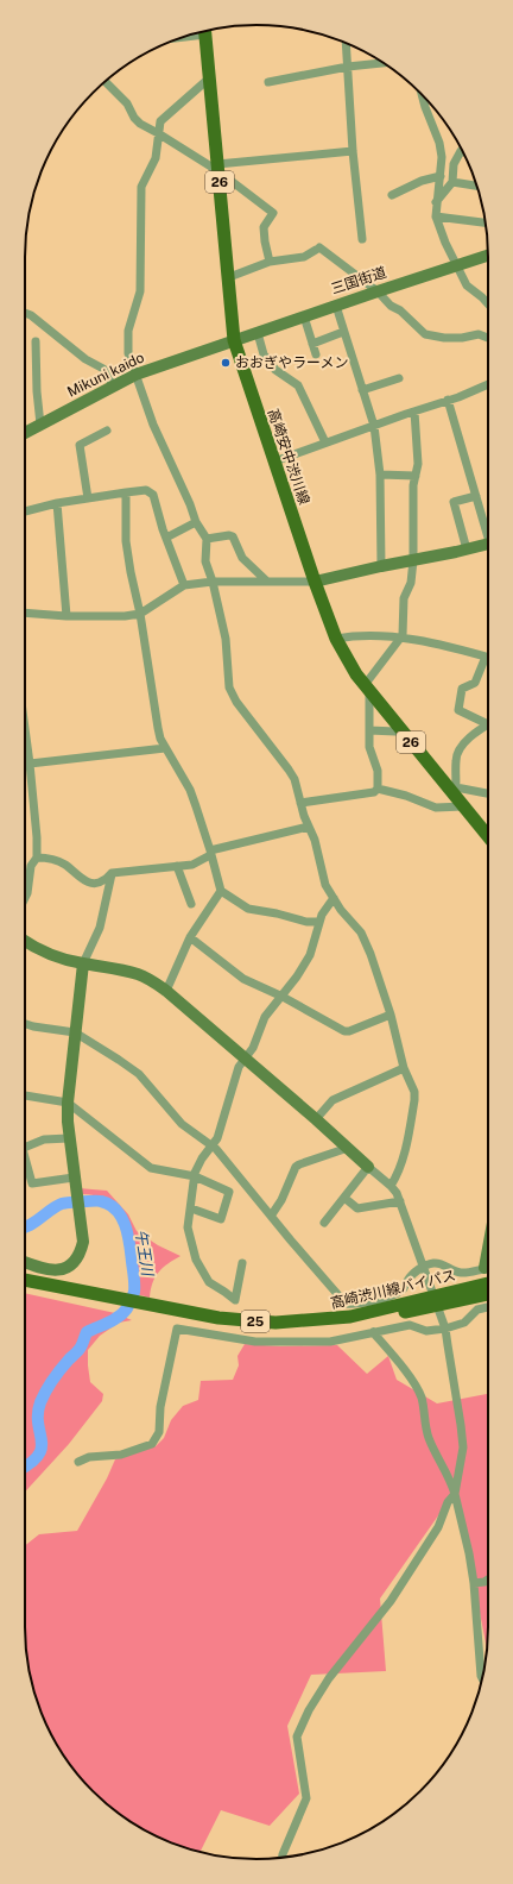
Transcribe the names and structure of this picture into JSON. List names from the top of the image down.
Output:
{
  "streets": {
    "main road": [
      "26",
      "高崎安中渋川線",
      "高崎渋川線バイパス",
      "25"
    ],
    "street": ["三国街道", "Mikuni kaido"]
  },
  "crossings": [
    ["三国街道", "Mikuni kaido"],
    ["三国街道", "高崎安中渋川線"],
    ["Mikuni kaido", "高崎安中渋川線"]
  ],
  "water": ["午王川"],
  "places": ["おおぎやラーメン"]
}
